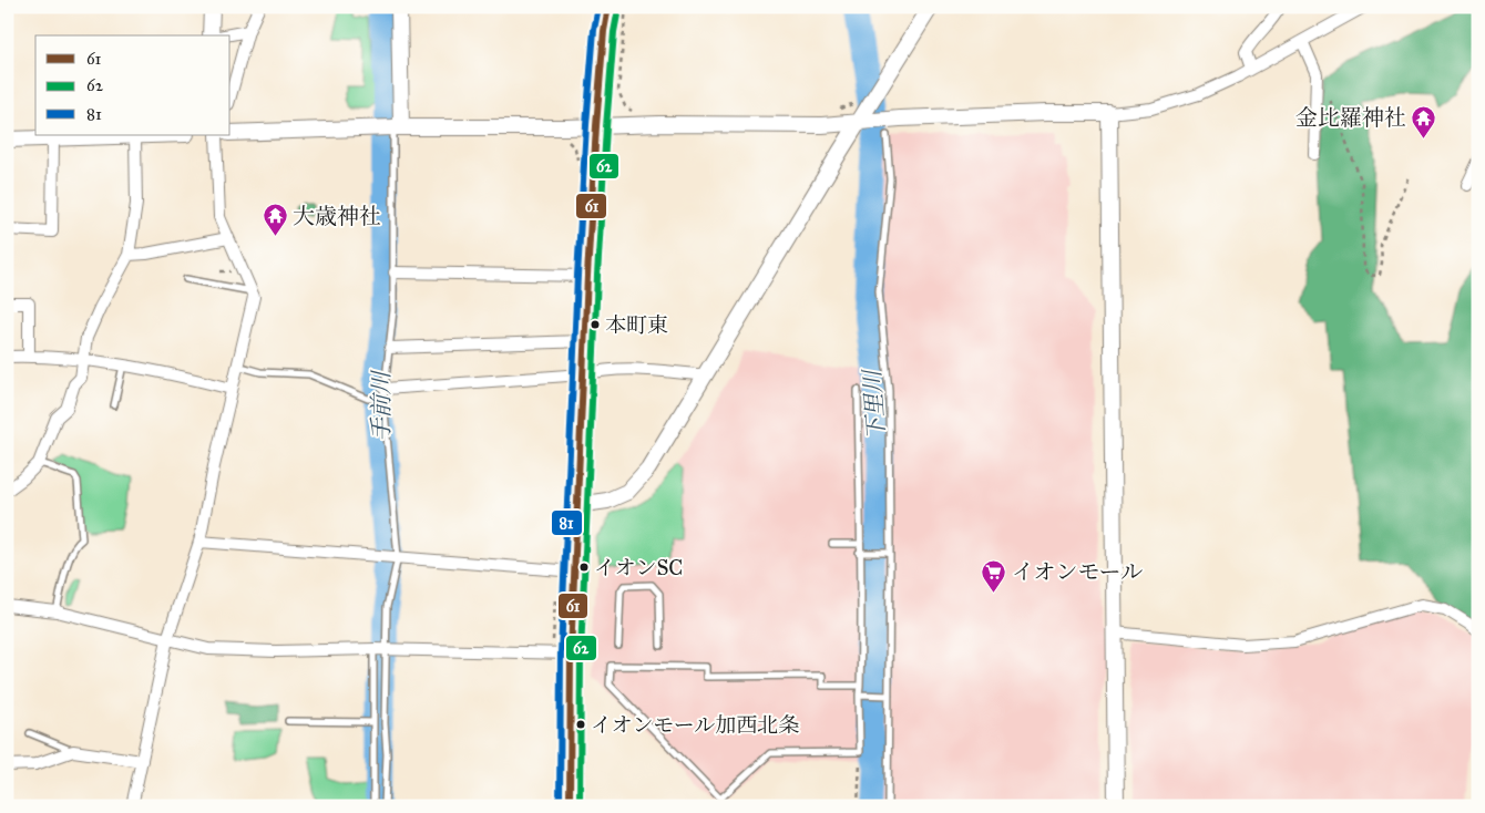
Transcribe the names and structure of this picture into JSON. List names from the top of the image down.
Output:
{
  "water": ["下里川", "手前川"],
  "places": {
    "temple": ["金比羅神社", "大歳神社"],
    "other": ["本町東", "イオンSC", "イオンモール加西北条"],
    "supermarket": ["イオンモール"]
  },
  "lines": ["transit line 61", "transit line 81", "transit line 62"],
  "legend": ["61", "62", "81"]
}
